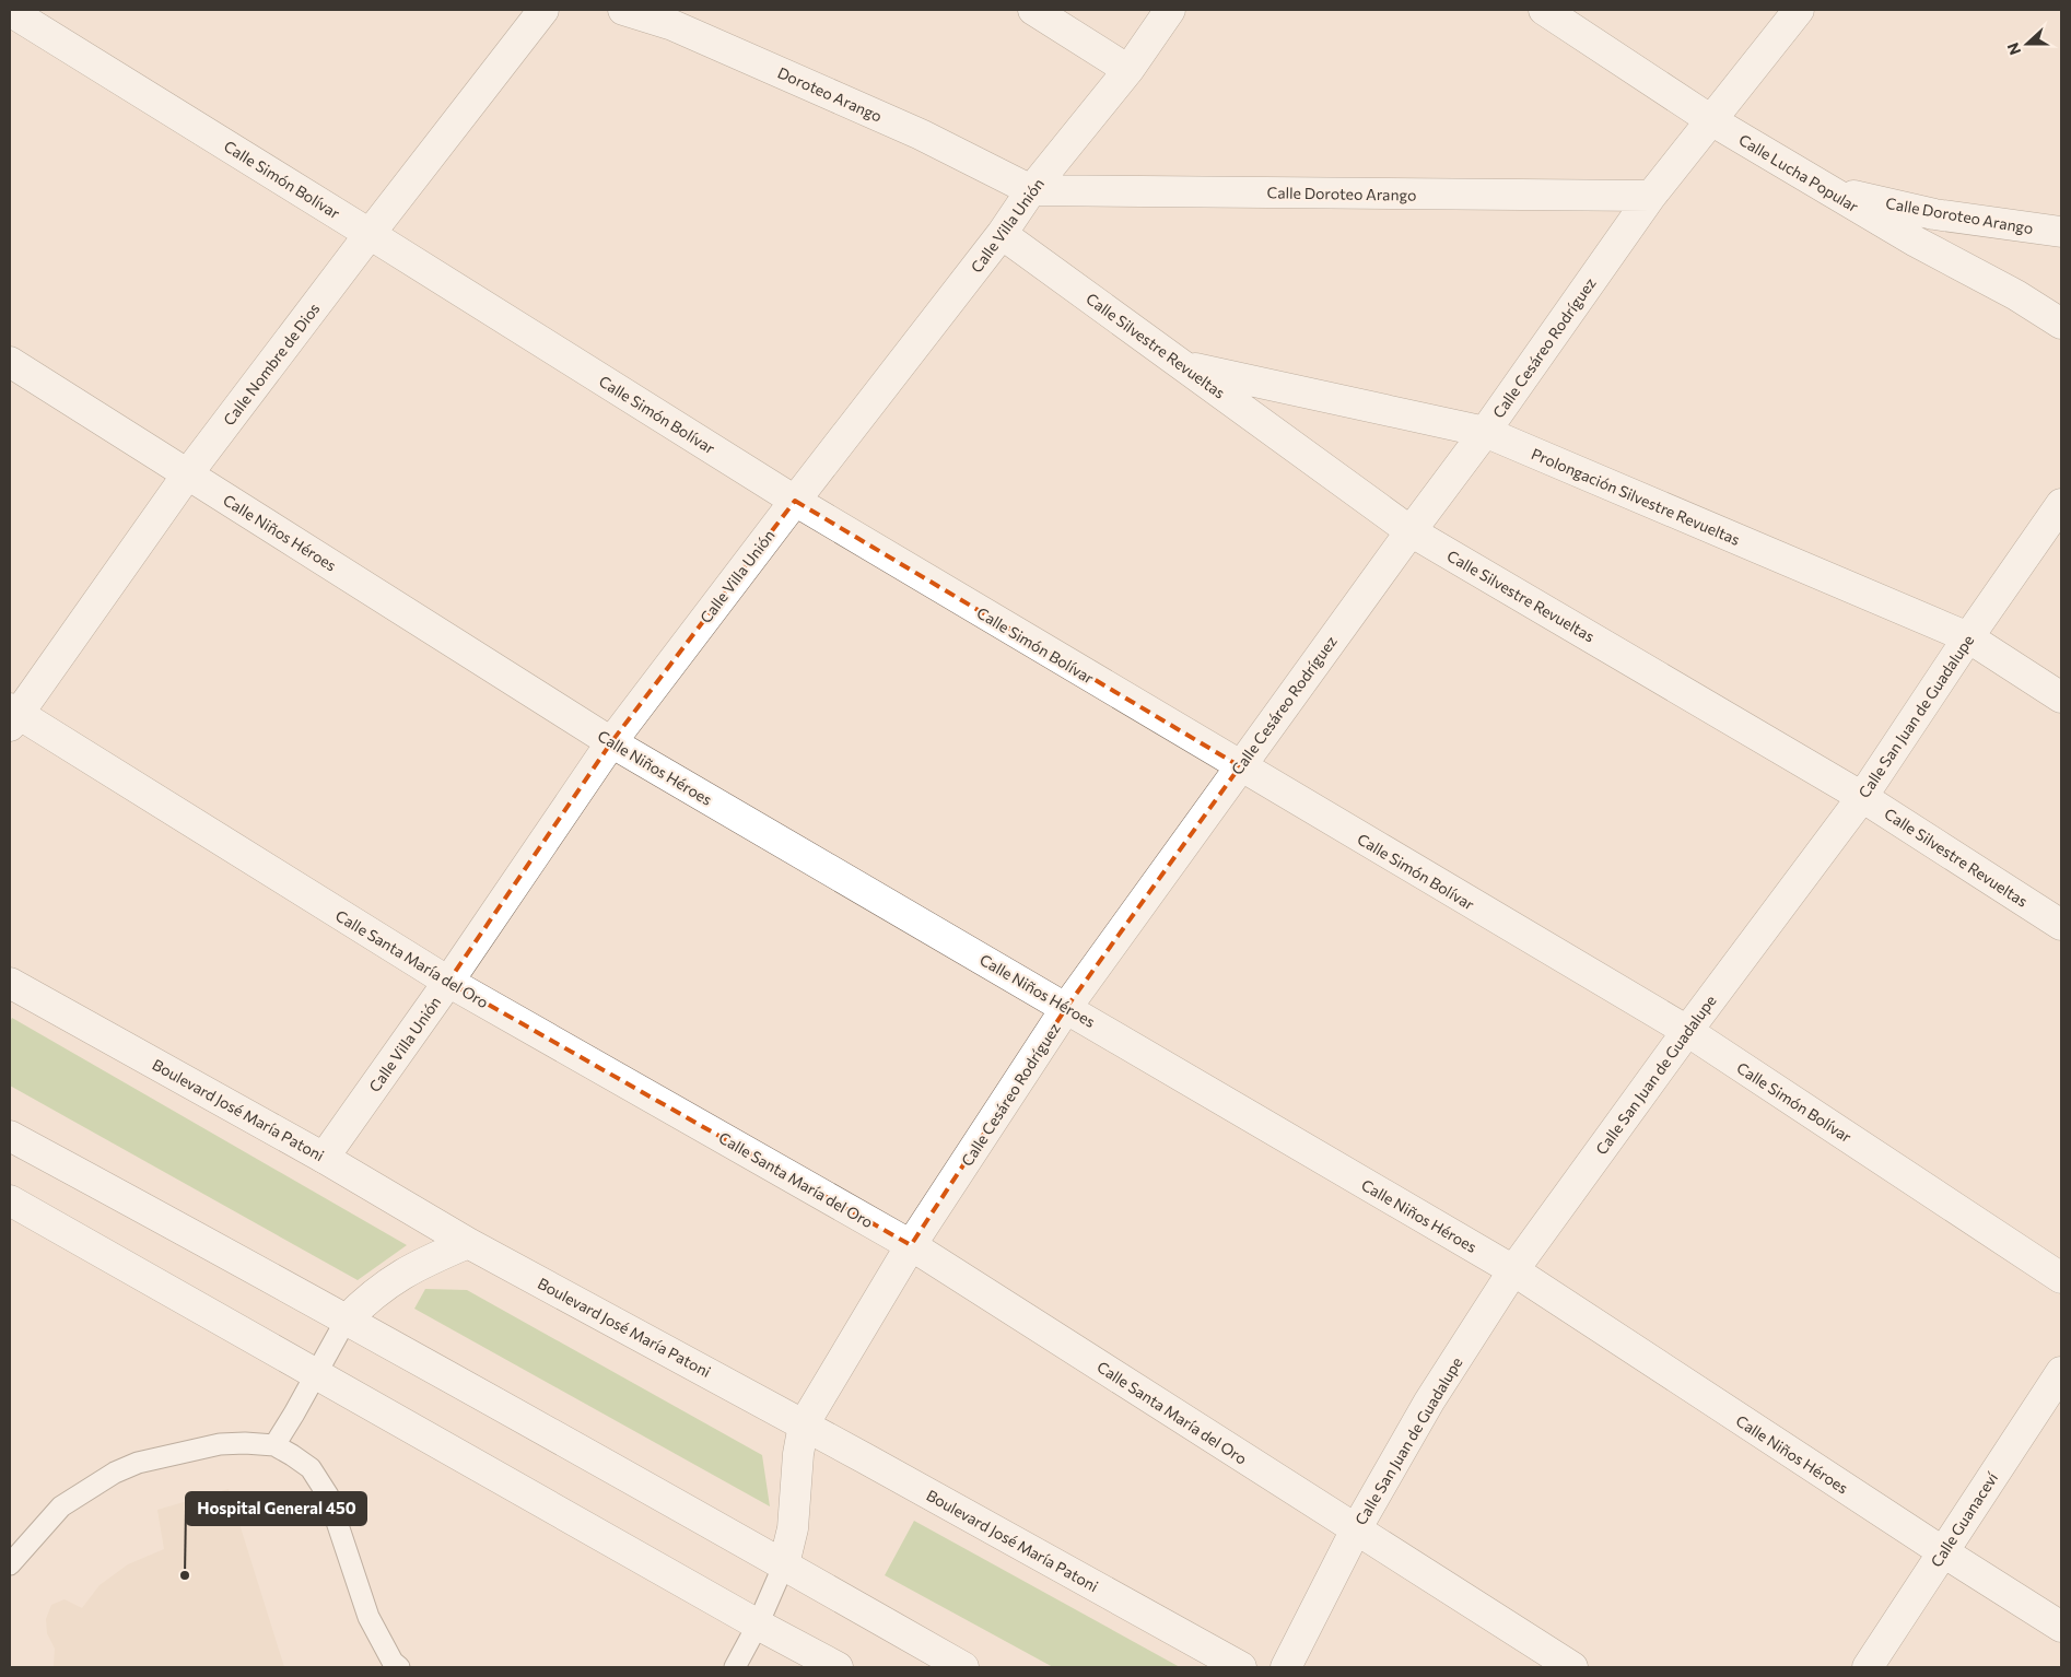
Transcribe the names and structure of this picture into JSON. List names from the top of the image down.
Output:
{
  "streets": {
    "street": [
      "Doroteo Arango",
      "Calle Lucha Popular",
      "Calle Simón Bolívar",
      "Calle Doroteo Arango",
      "Calle Villa Unión",
      "Calle Silvestre Revueltas",
      "Calle Cesáreo Rodríguez",
      "Calle Nombre de Dios",
      "Prolongación Silvestre Revueltas",
      "Calle Niños Héroes",
      "Calle San Juan de Guadalupe",
      "Calle Santa María del Oro",
      "Boulevard José María Patoni",
      "Calle Guanaceví"
    ]
  },
  "crossings": [
    ["Doroteo Arango", "Calle Doroteo Arango"],
    ["Doroteo Arango", "Calle Villa Unión"],
    ["Calle Lucha Popular", "Calle Doroteo Arango"],
    ["Calle Lucha Popular", "Calle Cesáreo Rodríguez"],
    ["Calle Simón Bolívar", "Calle Villa Unión"],
    ["Calle Simón Bolívar", "Calle Cesáreo Rodríguez"],
    ["Calle Simón Bolívar", "Calle Nombre de Dios"],
    ["Calle Simón Bolívar", "Calle San Juan de Guadalupe"],
    ["Calle Doroteo Arango", "Calle Villa Unión"],
    ["Calle Doroteo Arango", "Calle Cesáreo Rodríguez"],
    ["Calle Villa Unión", "Calle Silvestre Revueltas"],
    ["Calle Villa Unión", "Calle Niños Héroes"],
    ["Calle Villa Unión", "Calle Santa María del Oro"],
    ["Calle Villa Unión", "Boulevard José María Patoni"],
    ["Calle Silvestre Revueltas", "Calle Cesáreo Rodríguez"],
    ["Calle Silvestre Revueltas", "Prolongación Silvestre Revueltas"],
    ["Calle Silvestre Revueltas", "Calle San Juan de Guadalupe"],
    ["Calle Cesáreo Rodríguez", "Prolongación Silvestre Revueltas"],
    ["Calle Cesáreo Rodríguez", "Calle Niños Héroes"],
    ["Calle Cesáreo Rodríguez", "Calle Santa María del Oro"],
    ["Calle Cesáreo Rodríguez", "Boulevard José María Patoni"],
    ["Calle Nombre de Dios", "Calle Niños Héroes"],
    ["Calle Nombre de Dios", "Calle Santa María del Oro"],
    ["Prolongación Silvestre Revueltas", "Calle San Juan de Guadalupe"],
    ["Calle Niños Héroes", "Calle San Juan de Guadalupe"],
    ["Calle Niños Héroes", "Calle Guanaceví"],
    ["Calle San Juan de Guadalupe", "Calle Santa María del Oro"]
  ],
  "places": ["Hospital General 450"],
  "north": "left"
}
